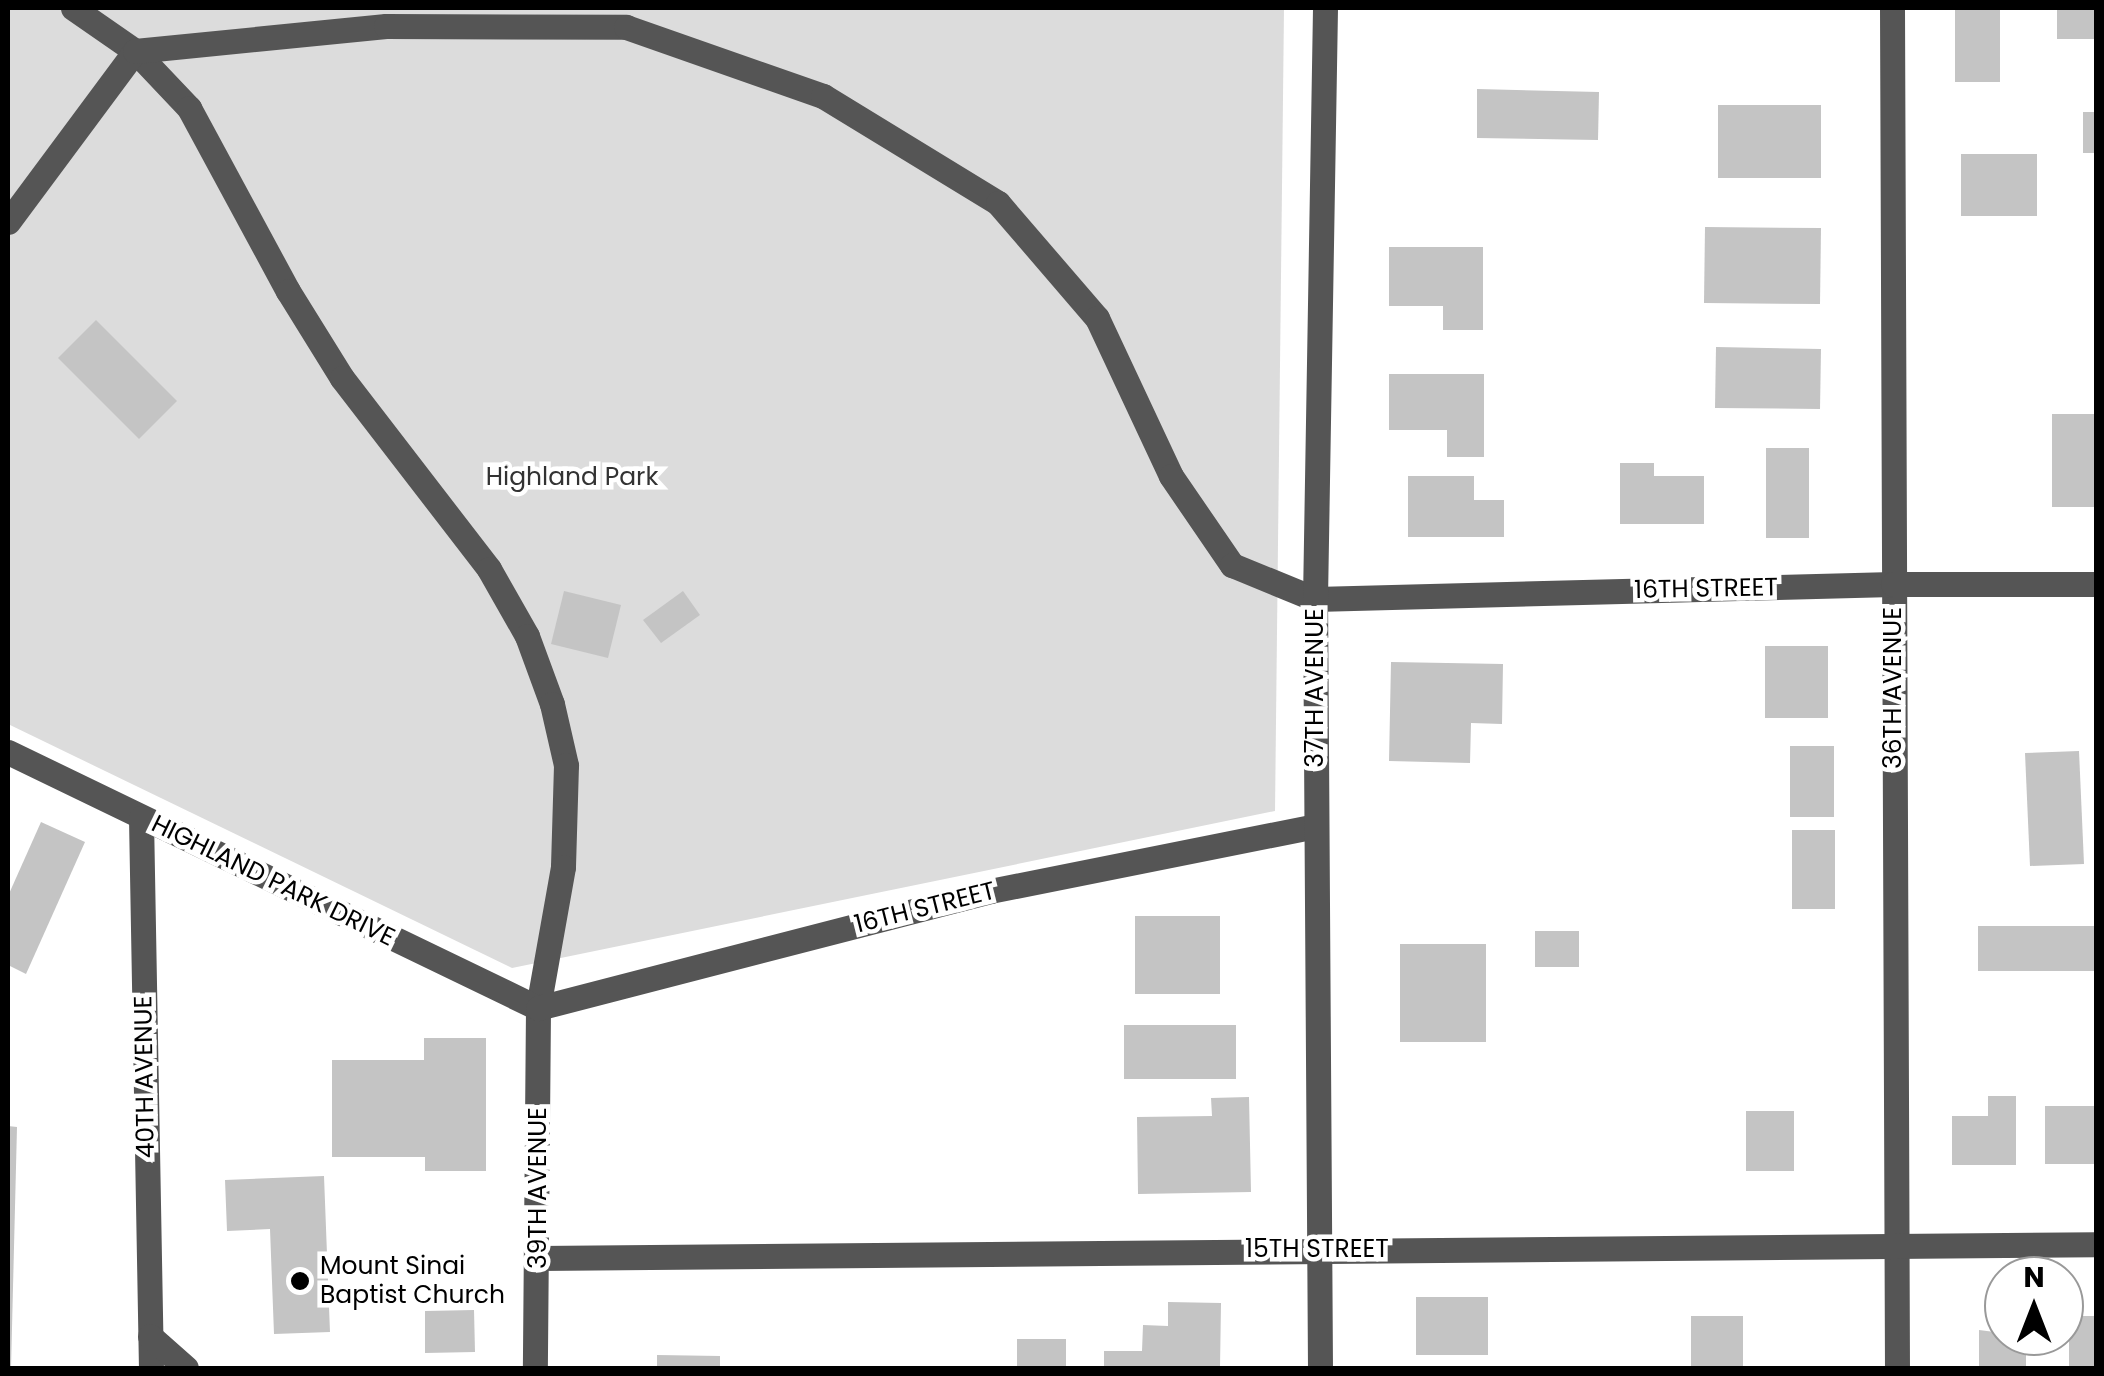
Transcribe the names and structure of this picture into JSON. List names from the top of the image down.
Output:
{
  "streets": {
    "street": [
      "16TH STREET",
      "37TH AVENUE",
      "36TH AVENUE",
      "HIGHLAND PARK DRIVE",
      "40TH AVENUE",
      "39TH AVENUE",
      "15TH STREET"
    ]
  },
  "crossings": [
    ["16TH STREET", "37TH AVENUE"],
    ["16TH STREET", "36TH AVENUE"],
    ["16TH STREET", "HIGHLAND PARK DRIVE"],
    ["16TH STREET", "39TH AVENUE"],
    ["37TH AVENUE", "15TH STREET"],
    ["36TH AVENUE", "15TH STREET"],
    ["HIGHLAND PARK DRIVE", "40TH AVENUE"],
    ["HIGHLAND PARK DRIVE", "39TH AVENUE"],
    ["39TH AVENUE", "15TH STREET"]
  ],
  "parks": ["Highland Park"],
  "places": ["Mount Sinai Baptist Church"],
  "north": "top"
}
